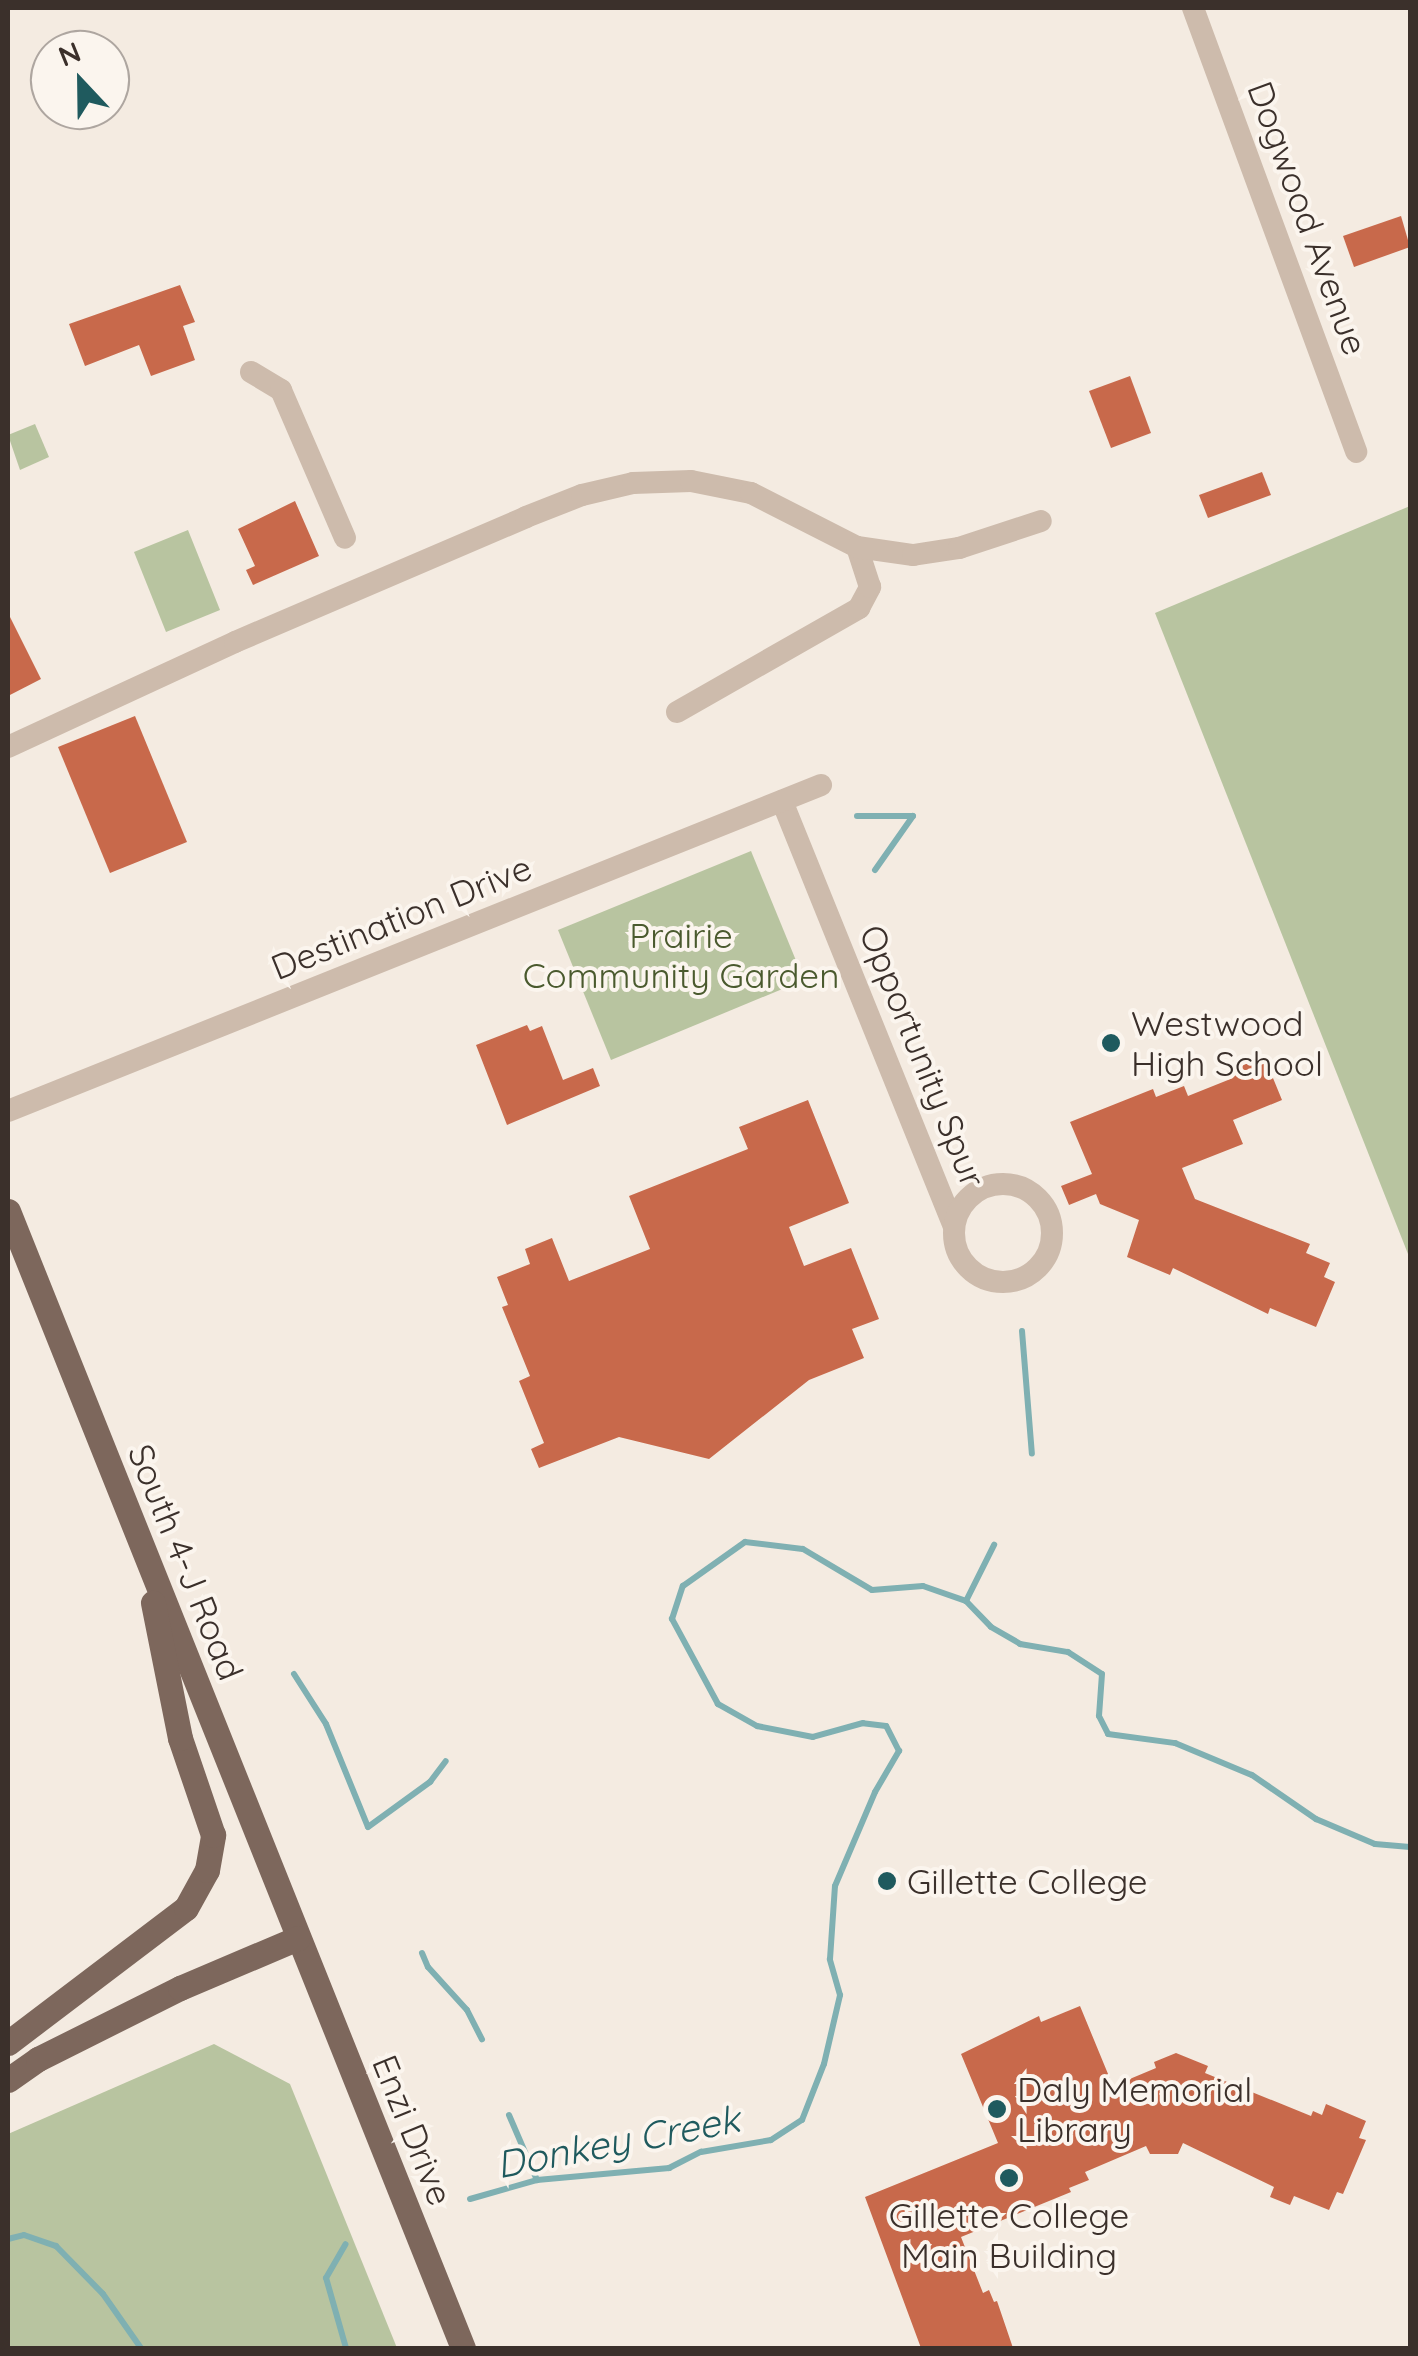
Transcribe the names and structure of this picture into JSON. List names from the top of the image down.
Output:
{
  "streets": {
    "main road": ["South 4-J Road", "Enzi Drive"],
    "street": ["Dogwood Avenue", "Destination Drive", "Opportunity Spur"]
  },
  "crossings": [
    ["Destination Drive", "Opportunity Spur"],
    ["South 4-J Road", "Enzi Drive"]
  ],
  "water": ["Donkey Creek"],
  "parks": ["Prairie Community Garden"],
  "places": [
    "Westwood High School",
    "Gillette College",
    "Daly Memorial Library",
    "Gillette College Main Building"
  ],
  "north": "top"
}
